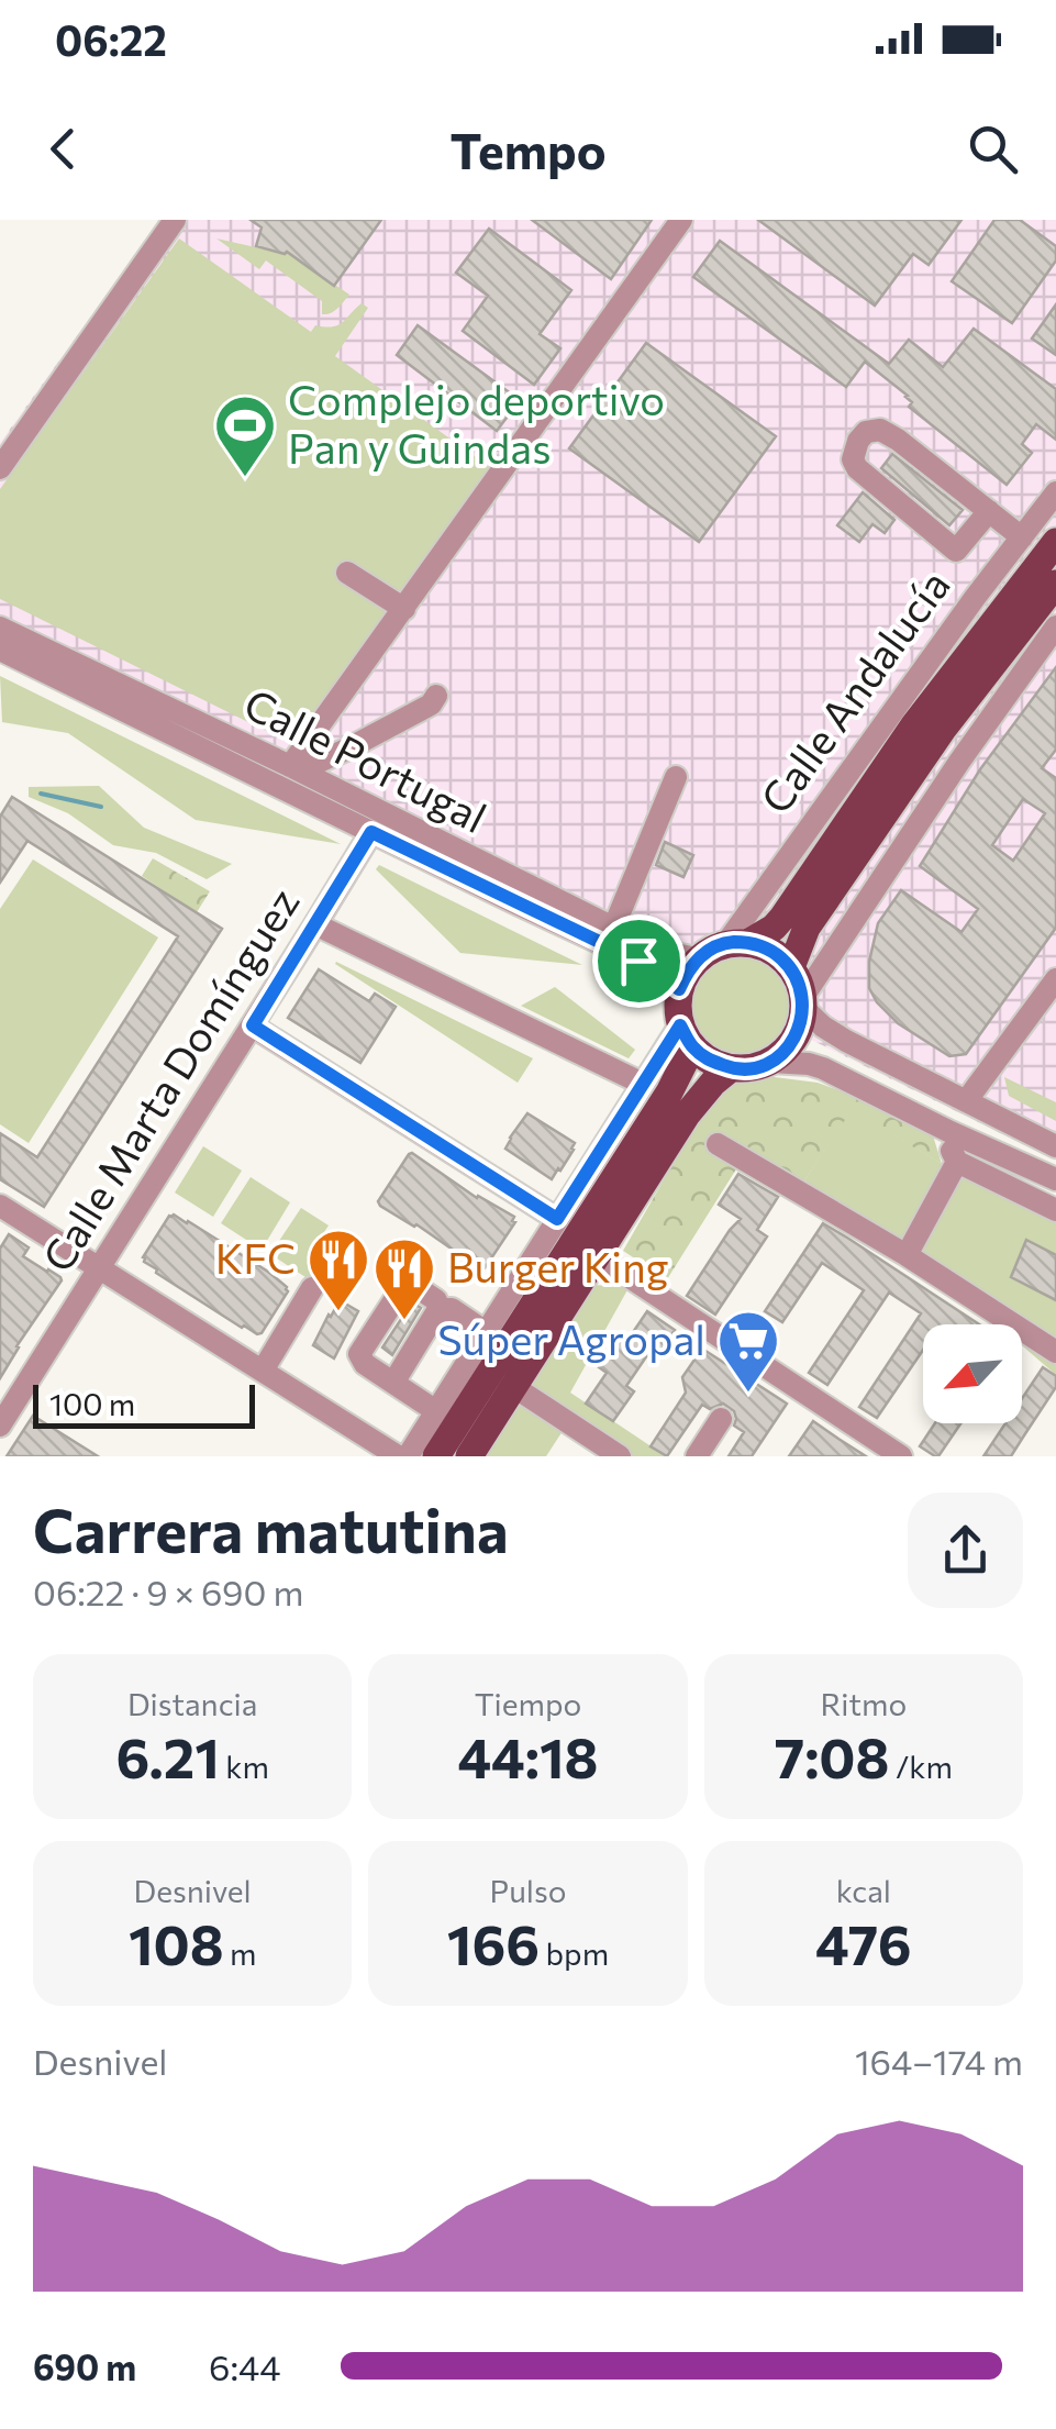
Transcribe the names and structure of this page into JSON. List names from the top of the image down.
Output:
{
  "streets": {
    "main road": ["Calle Andalucía"],
    "street": ["Calle Portugal", "Calle Marta Domínguez"]
  },
  "crossings": [
    ["Calle Andalucía", "Calle Portugal"],
    ["Calle Portugal", "Calle Marta Domínguez"]
  ],
  "places": {
    "sports": ["Complejo deportivo Pan y Guindas"],
    "restaurant": ["KFC", "Burger King"],
    "supermarket": ["Súper Agropal"]
  },
  "scale_bar": "100 m",
  "north": "bottom left",
  "page": {
    "status": "06:22",
    "header": "Tempo",
    "scale": "100 m",
    "heading": ["Carrera matutina", "06:22 · 9 × 690 m"],
    "stats": [
      ["Distancia", "6.21 km"],
      ["Tiempo", "44:18"],
      ["Ritmo", "7:08 /km"],
      ["Desnivel", "108 m"],
      ["Pulso", "166 bpm"],
      ["kcal", "476"]
    ],
    "chart": ["Desnivel", "164–174 m"],
    "list": [
      {
        "name": "690 m",
        "note": "6:44"
      }
    ]
  }
}
